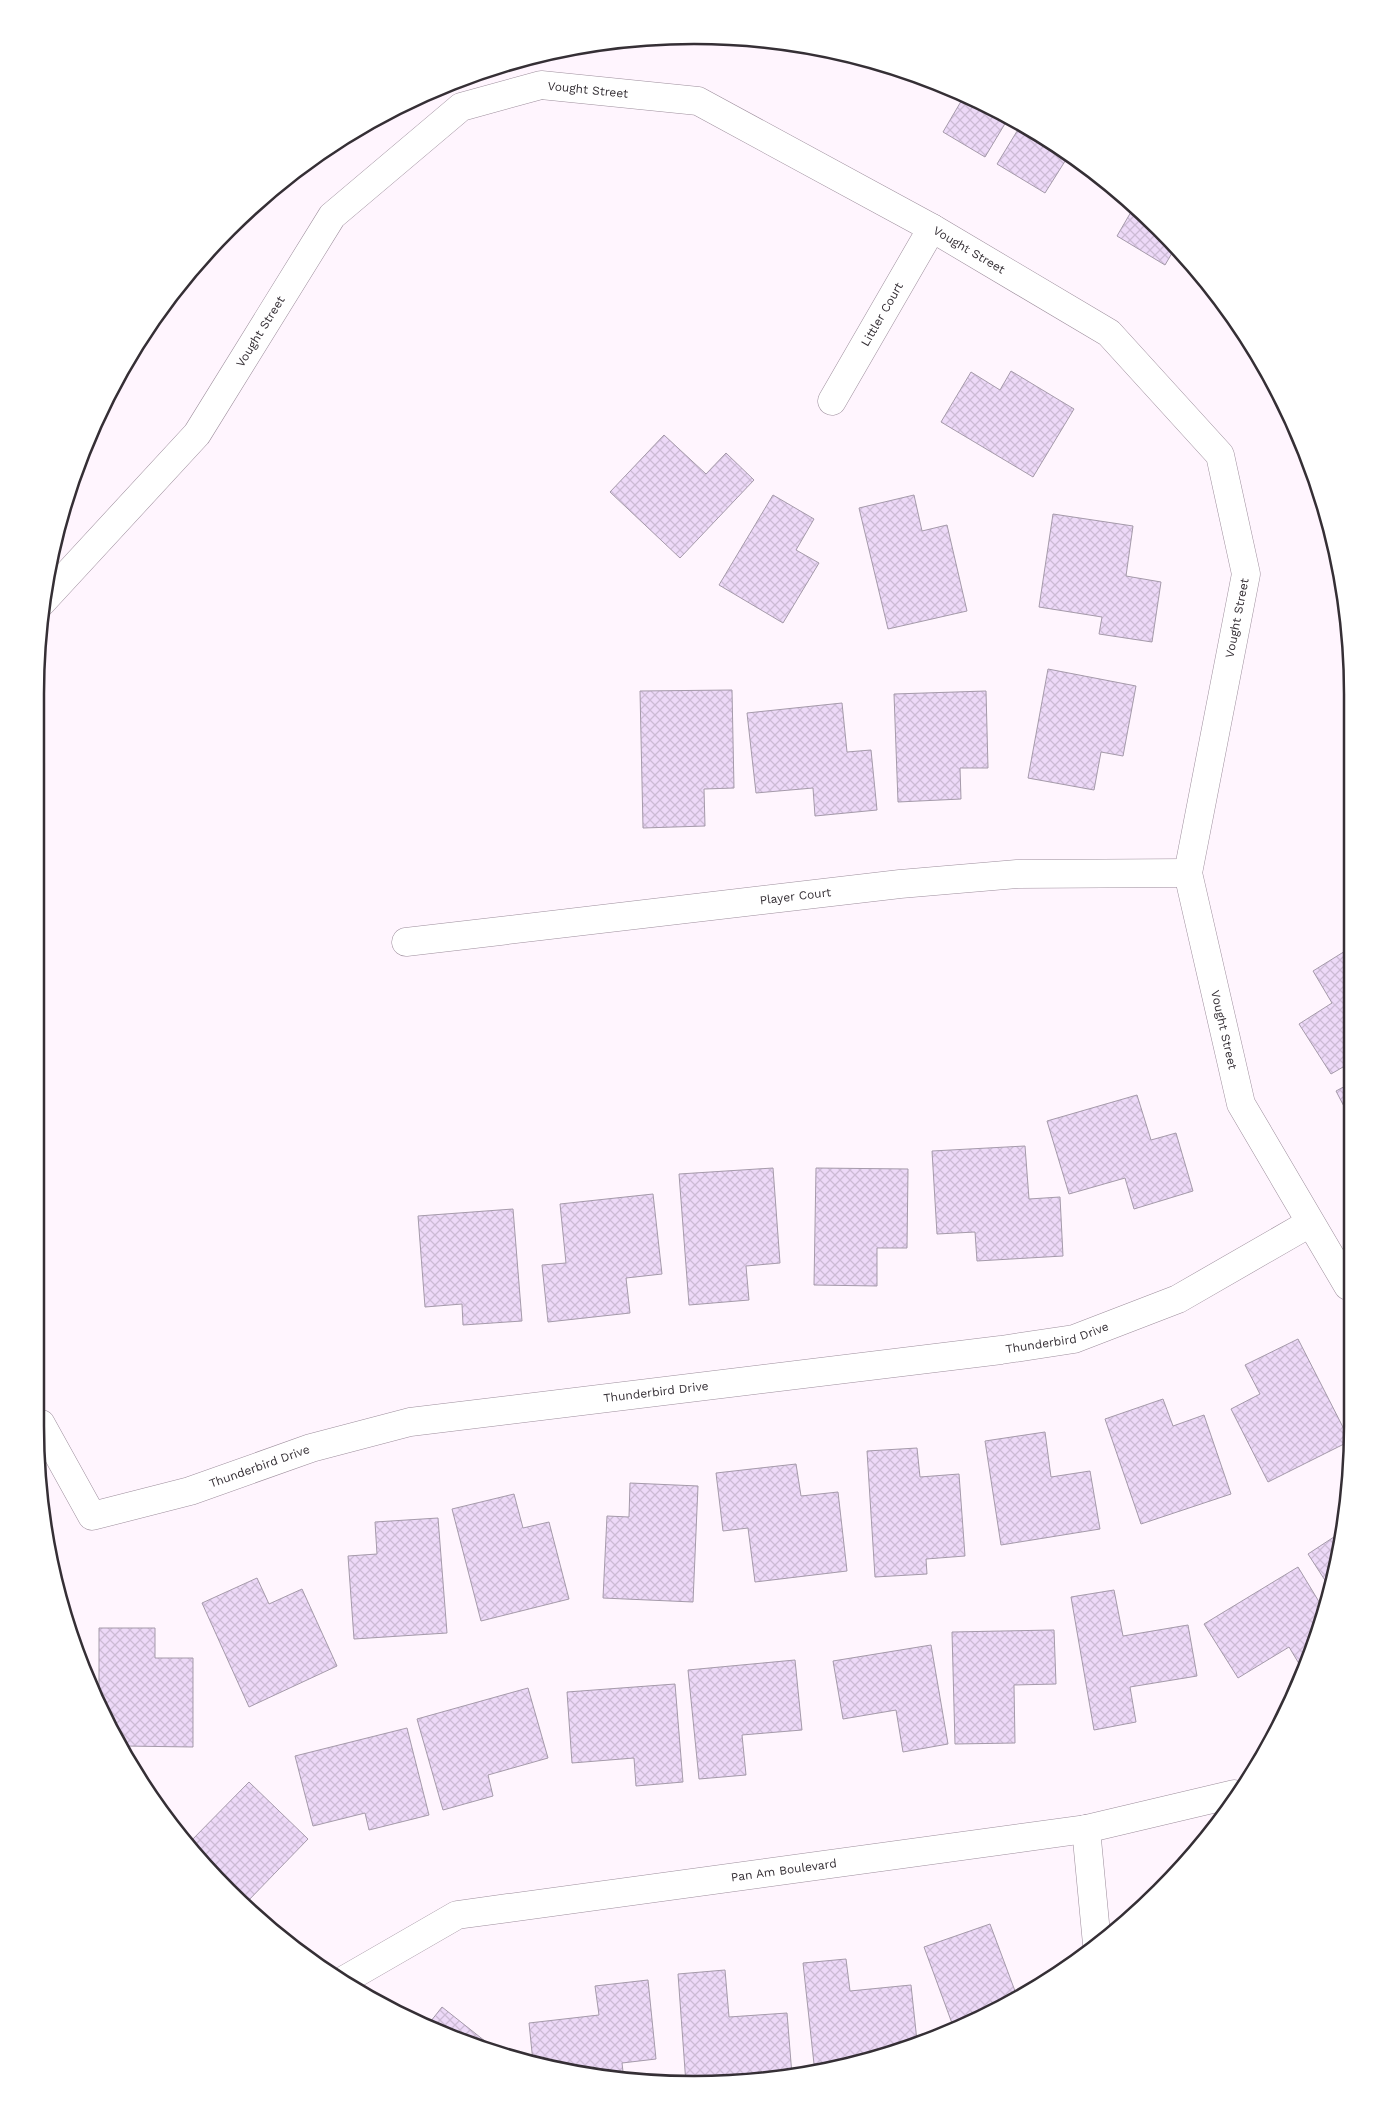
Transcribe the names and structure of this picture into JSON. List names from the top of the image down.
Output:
{
  "streets": {
    "street": [
      "Vought Street",
      "Littler Court",
      "Player Court",
      "Thunderbird Drive",
      "Pan Am Boulevard"
    ]
  },
  "crossings": [
    ["Vought Street", "Littler Court"],
    ["Vought Street", "Player Court"],
    ["Vought Street", "Thunderbird Drive"]
  ]
}
